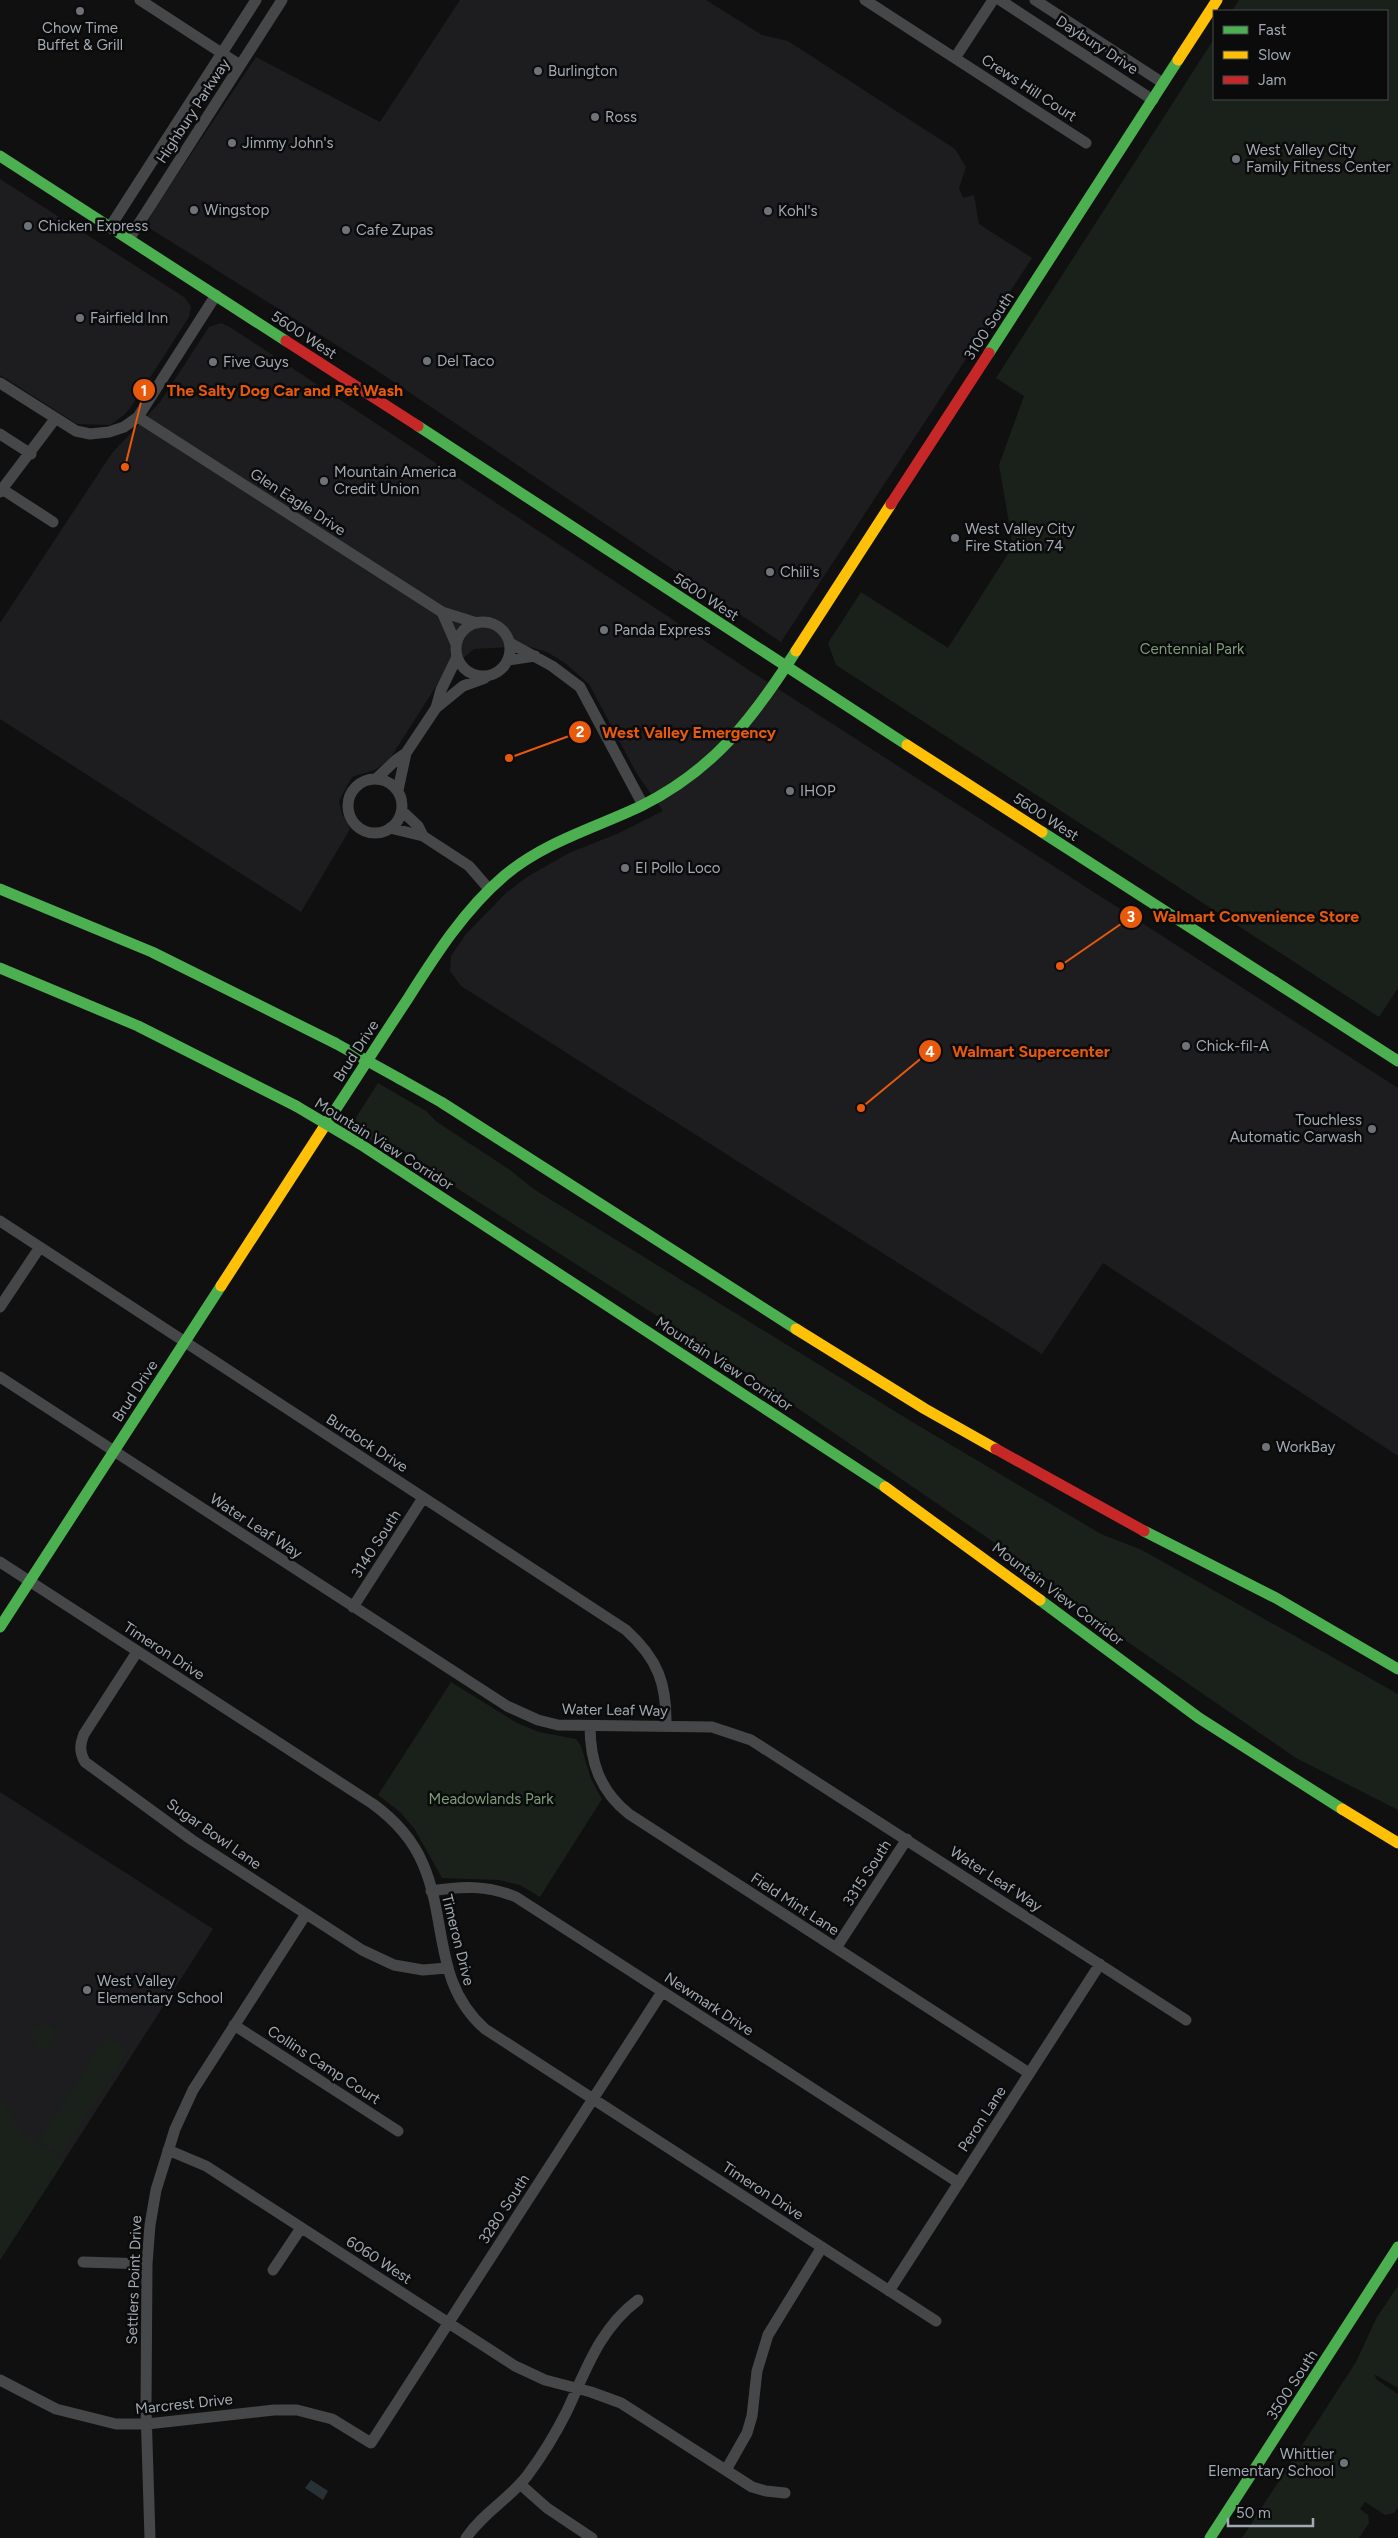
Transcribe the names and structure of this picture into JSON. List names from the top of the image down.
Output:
{
  "streets": {
    "main road": [
      "3100 South",
      "5600 West",
      "Brud Drive",
      "Mountain View Corridor",
      "3500 South"
    ],
    "street": [
      "Daybury Drive",
      "Crews Hill Court",
      "Highbury Parkway",
      "Glen Eagle Drive",
      "Burdock Drive",
      "Water Leaf Way",
      "3140 South",
      "Timeron Drive",
      "Sugar Bowl Lane",
      "3315 South",
      "Field Mint Lane",
      "Newmark Drive",
      "Collins Camp Court",
      "Peron Lane",
      "3280 South",
      "6060 West",
      "Settlers Point Drive",
      "Marcrest Drive"
    ]
  },
  "crossings": [
    ["Daybury Drive", "3100 South"],
    ["Highbury Parkway", "5600 West"],
    ["3100 South", "5600 West"],
    ["3100 South", "Brud Drive"],
    ["5600 West", "Brud Drive"],
    ["Brud Drive", "Burdock Drive"],
    ["Brud Drive", "Water Leaf Way"],
    ["Brud Drive", "Timeron Drive"],
    ["Burdock Drive", "Water Leaf Way"],
    ["Burdock Drive", "3140 South"],
    ["Water Leaf Way", "3140 South"],
    ["Water Leaf Way", "3315 South"],
    ["Water Leaf Way", "Field Mint Lane"],
    ["Water Leaf Way", "Peron Lane"],
    ["Timeron Drive", "Sugar Bowl Lane"],
    ["Timeron Drive", "Newmark Drive"],
    ["Timeron Drive", "Peron Lane"],
    ["Timeron Drive", "3280 South"],
    ["Sugar Bowl Lane", "Settlers Point Drive"],
    ["3315 South", "Field Mint Lane"],
    ["Field Mint Lane", "Peron Lane"],
    ["Newmark Drive", "Peron Lane"],
    ["Newmark Drive", "3280 South"],
    ["Collins Camp Court", "Settlers Point Drive"],
    ["3280 South", "6060 West"],
    ["3280 South", "Marcrest Drive"],
    ["6060 West", "Settlers Point Drive"],
    ["Settlers Point Drive", "Marcrest Drive"]
  ],
  "parks": ["Centennial Park", "Meadowlands Park"],
  "places": [
    "Chow Time Buffet & Grill",
    "Burlington",
    "Ross",
    "Jimmy John's",
    "West Valley City Family Fitness Center",
    "Wingstop",
    "Kohl's",
    "Chicken Express",
    "Cafe Zupas",
    "Fairfield Inn",
    "Del Taco",
    "Five Guys",
    "The Salty Dog Car and Pet Wash",
    "Mountain America Credit Union",
    "West Valley City Fire Station 74",
    "Chili's",
    "Panda Express",
    "West Valley Emergency",
    "IHOP",
    "El Pollo Loco",
    "Walmart Convenience Store",
    "Chick-fil-A",
    "Walmart Supercenter",
    "Touchless Automatic Carwash",
    "WorkBay",
    "West Valley Elementary School",
    "Whittier Elementary School"
  ],
  "legend": ["Fast", "Slow", "Jam"],
  "scale_bar": "50 m"
}
